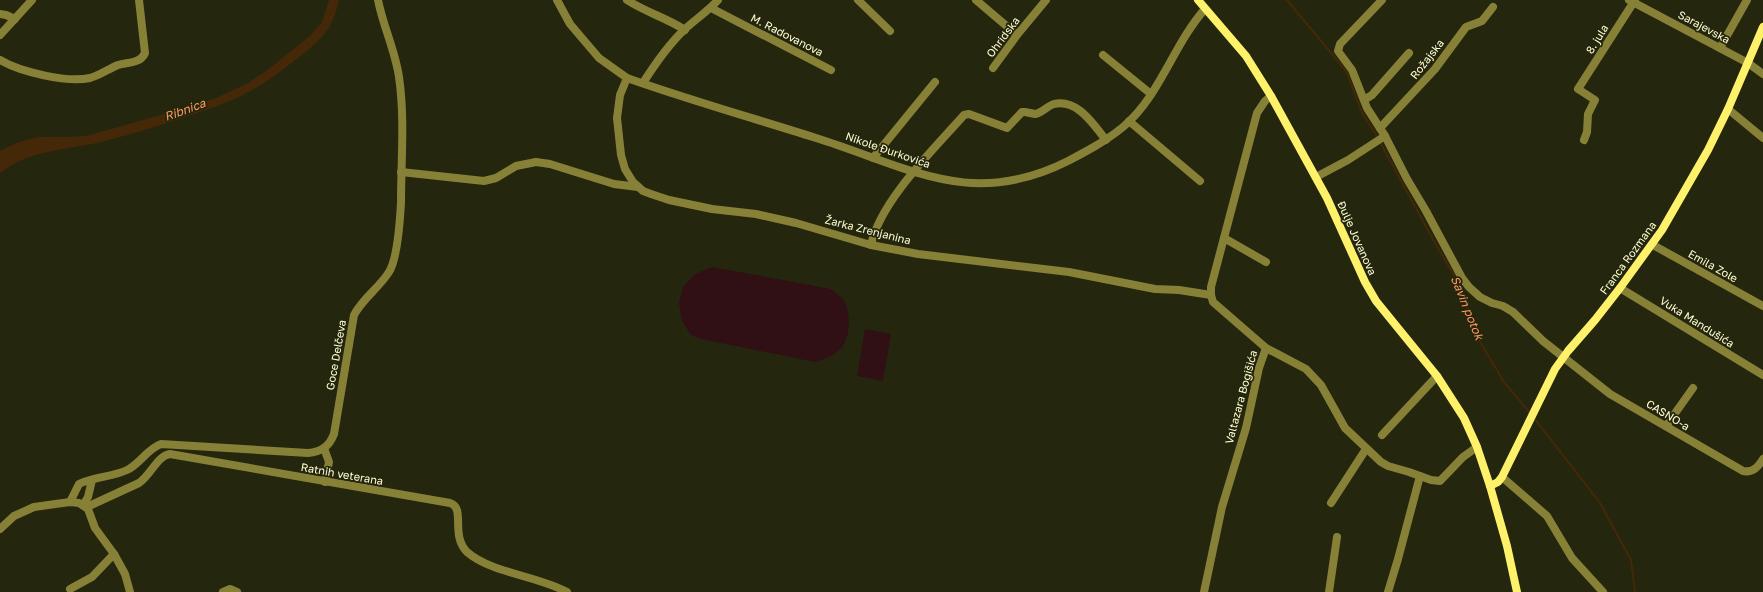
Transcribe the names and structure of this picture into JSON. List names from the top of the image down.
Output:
{
  "streets": {
    "street": [
      "Sarajevska",
      "M. Radovanova",
      "Ohridska",
      "8. jula",
      "Rožajska",
      "Nikole Đurkovića",
      "Žarka Zrenjanina",
      "Đulje Jovanova",
      "Franca Rozmana",
      "Emila Zole",
      "Vuka Mandušića",
      "Goce Delčeva",
      "Valtazara Bogišića",
      "CASNO-a",
      "Ratnih veterana"
    ]
  },
  "crossings": [
    ["Sarajevska", "8. jula"],
    ["Sarajevska", "Franca Rozmana"],
    ["Rožajska", "CASNO-a"],
    ["Nikole Đurkovića", "Žarka Zrenjanina"],
    ["Nikole Đurkovića", "Đulje Jovanova"],
    ["Žarka Zrenjanina", "Valtazara Bogišića"],
    ["Đulje Jovanova", "Franca Rozmana"],
    ["Franca Rozmana", "Emila Zole"],
    ["Franca Rozmana", "Vuka Mandušića"],
    ["Franca Rozmana", "CASNO-a"]
  ],
  "water": ["Ribnica", "Savin potok"]
}
